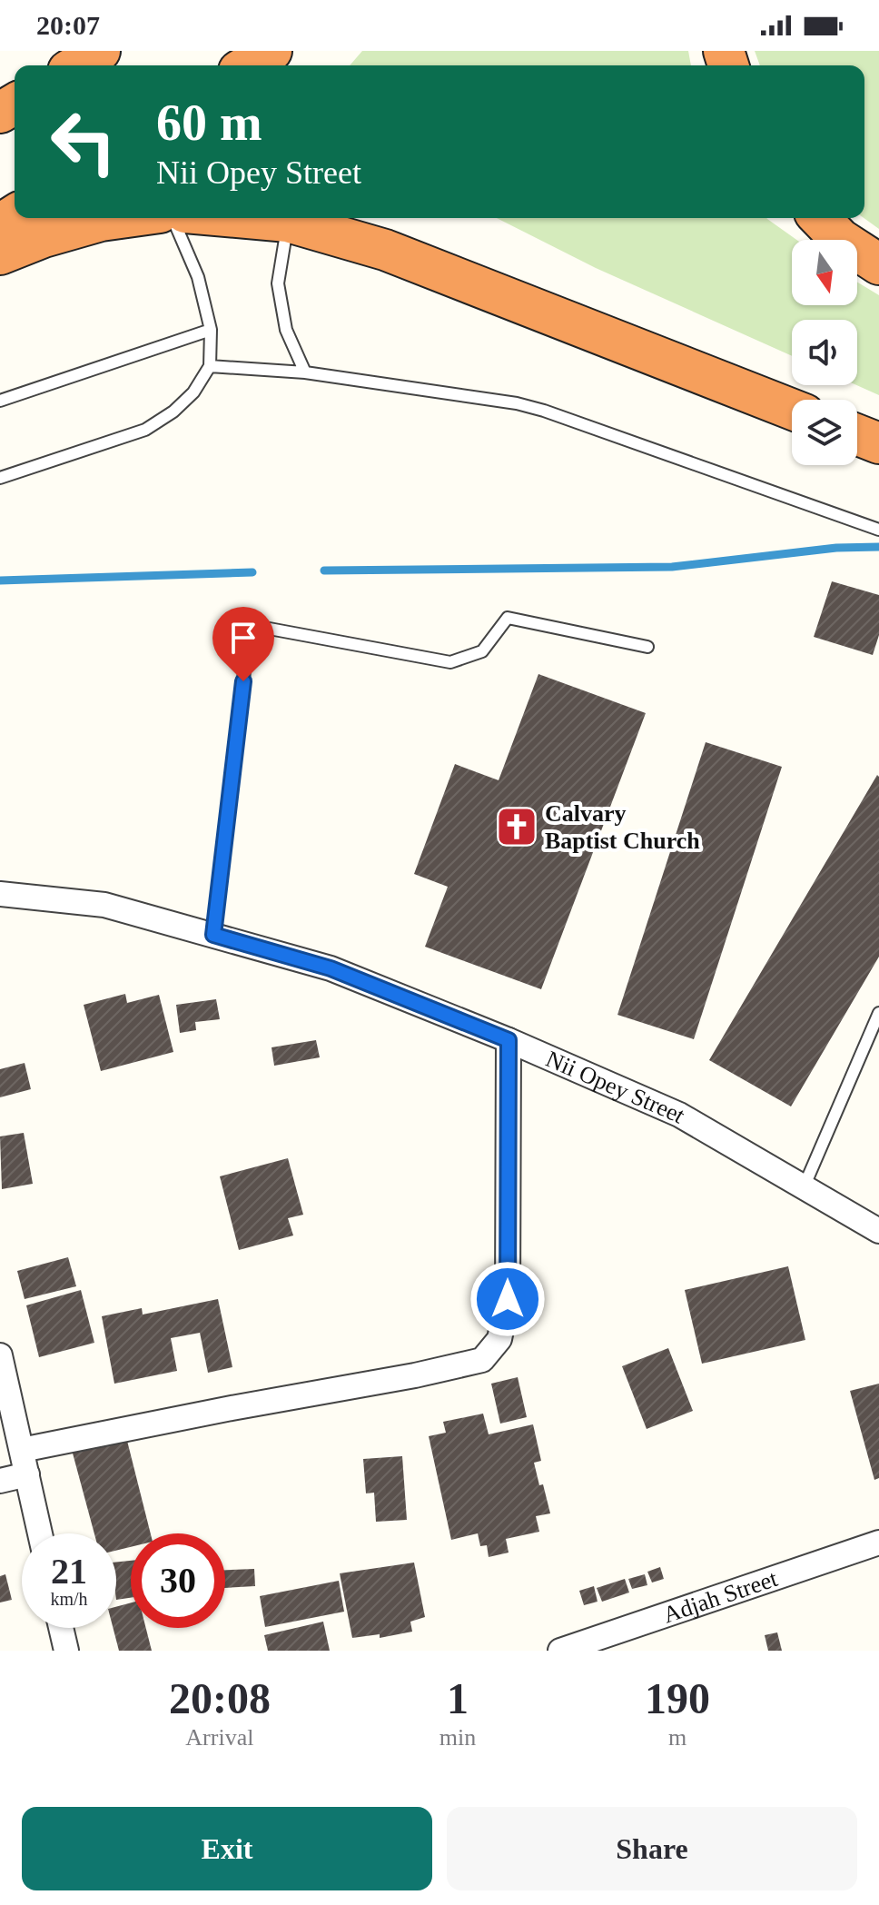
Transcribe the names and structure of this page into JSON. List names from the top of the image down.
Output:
{
  "streets": {
    "street": ["Nii Opey Street", "Adjah Street"]
  },
  "places": {
    "church": ["Calvary Baptist Church"]
  },
  "north": "bottom",
  "page": {
    "status": "20:07",
    "turn": ["60 m", "Nii Opey Street"],
    "speed": "21 km/h",
    "limit": "30",
    "eta": [
      "20:08",
      "Arrival",
      "1",
      "min",
      "190",
      "m"
    ],
    "buttons": ["Exit", "Share"]
  }
}
